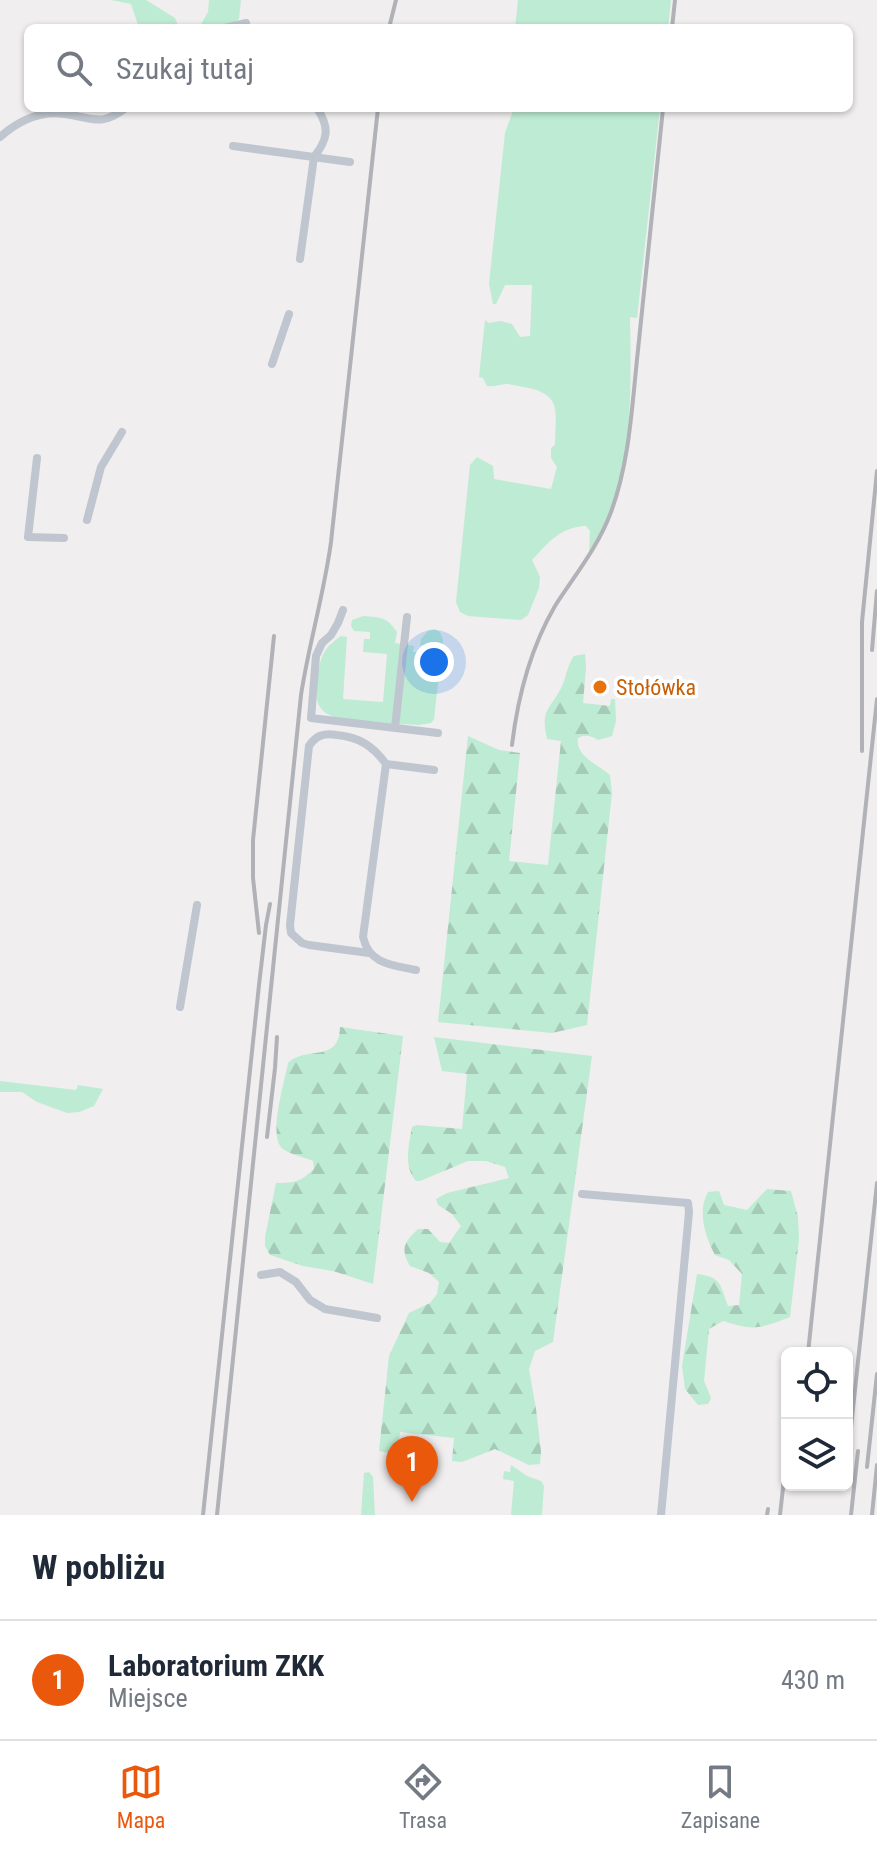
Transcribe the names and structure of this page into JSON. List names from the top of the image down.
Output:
{
  "places": ["Stołówka"],
  "page": {
    "search": "Szukaj tutaj",
    "pins": "1",
    "heading": "W pobliżu",
    "list": [
      {
        "mark": "1",
        "name": "Laboratorium ZKK",
        "note": "Miejsce",
        "value": "430 m"
      }
    ],
    "nav": ["Mapa", "Trasa", "Zapisane"]
  }
}
